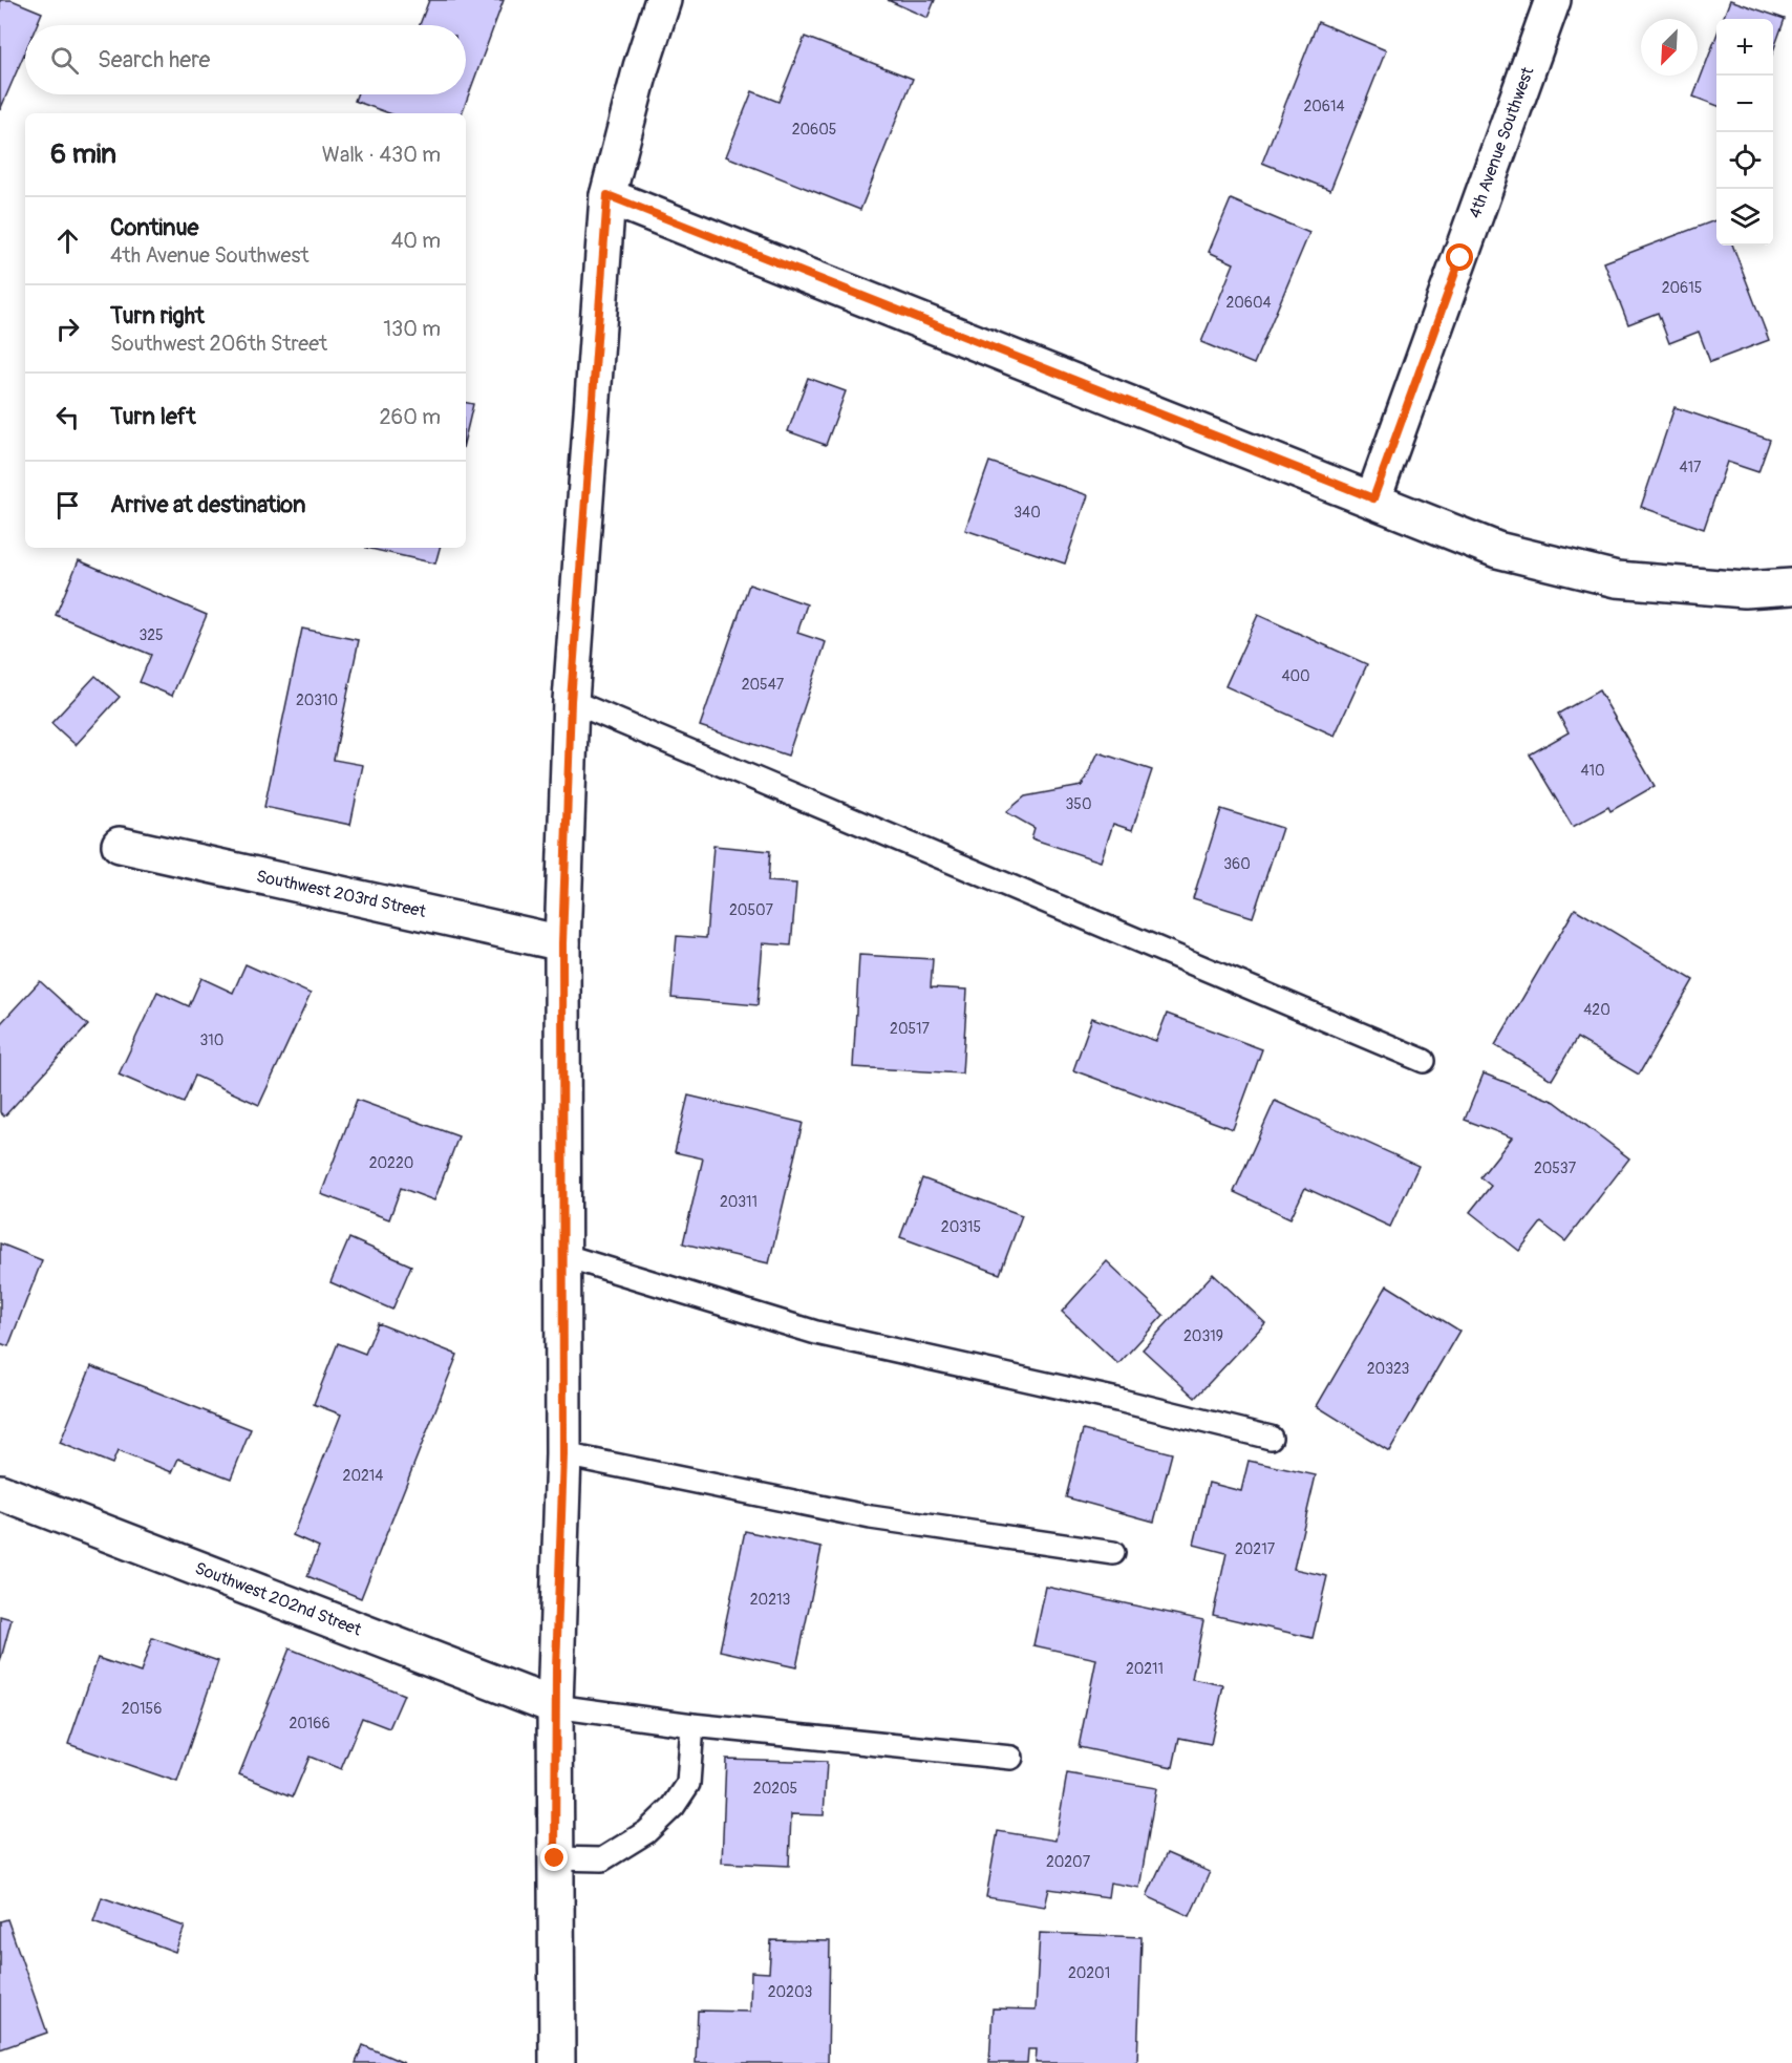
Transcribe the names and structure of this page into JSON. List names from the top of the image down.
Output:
{
  "streets": {
    "street": ["4th Avenue Southwest", "Southwest 203rd Street", "Southwest 202nd Street"]
  },
  "house_numbers": [
    "20614",
    "20605",
    "20615",
    "20604",
    "417",
    "340",
    "325",
    "400",
    "20547",
    "20310",
    "410",
    "350",
    "360",
    "20507",
    "420",
    "20517",
    "310",
    "20220",
    "20537",
    "20311",
    "20315",
    "20319",
    "20323",
    "20214",
    "20217",
    "20213",
    "20211",
    "20156",
    "20166",
    "20205",
    "20207",
    "20201",
    "20203"
  ],
  "north": "bottom left",
  "page": {
    "map_buttons": ["+", "−"],
    "search": "Search here",
    "heading": ["6 min", "Walk · 430 m"],
    "list": [
      ["Continue", "4th Avenue Southwest", "40 m"],
      ["Turn right", "Southwest 206th Street", "130 m"],
      ["Turn left", "260 m"],
      "Arrive at destination"
    ]
  }
}
